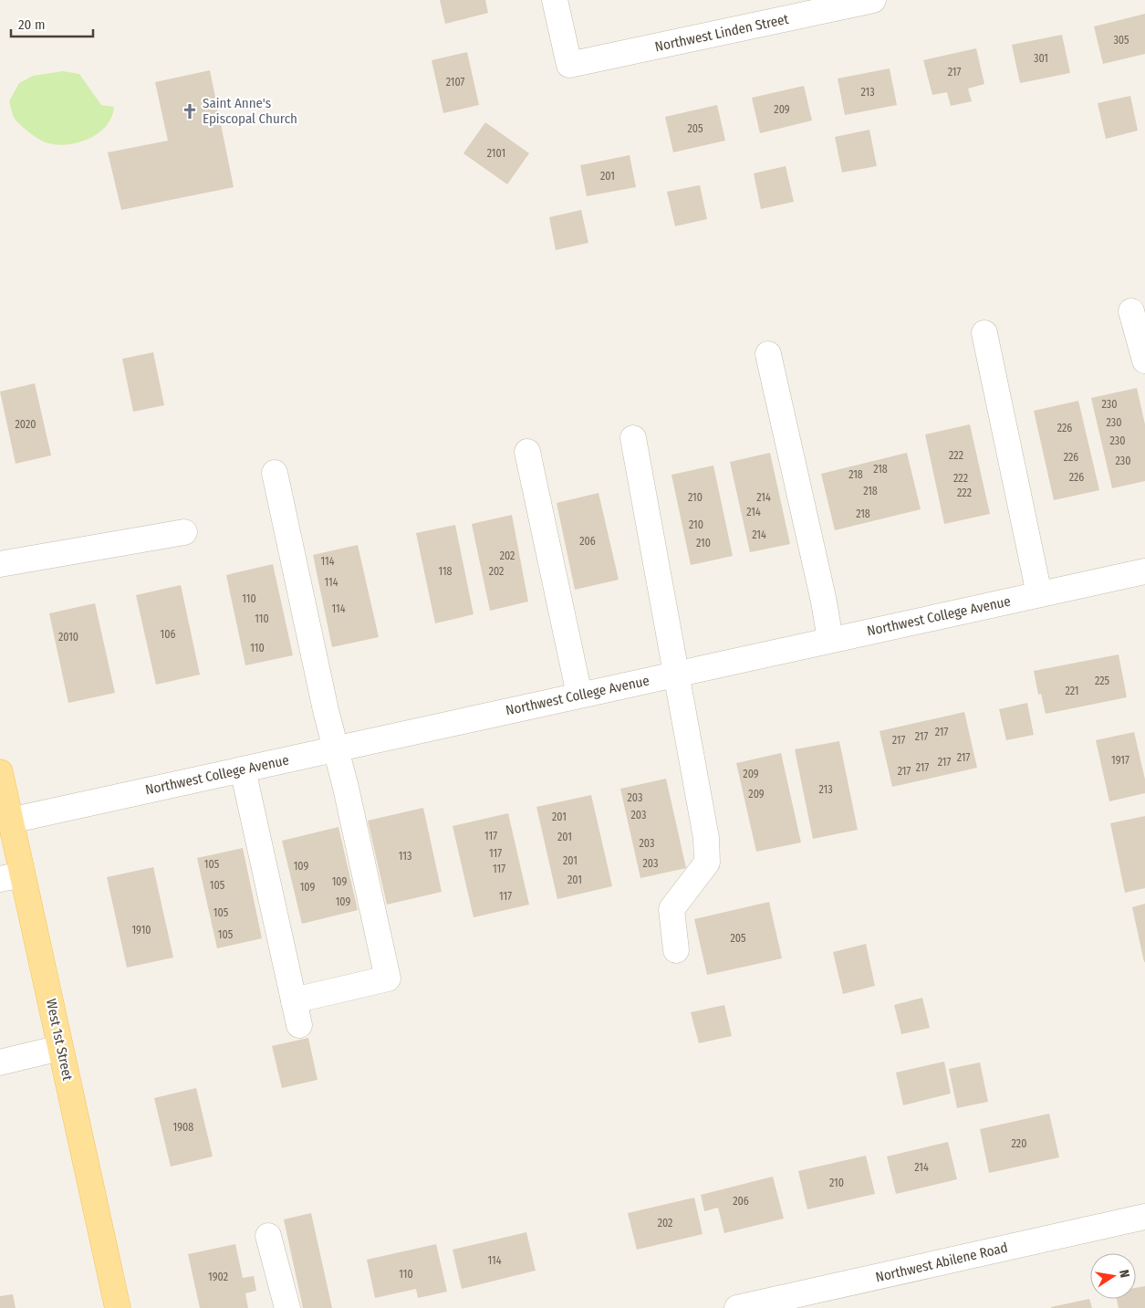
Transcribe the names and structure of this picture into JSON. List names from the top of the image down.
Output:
{
  "streets": {
    "main road": ["West 1st Street"],
    "street": ["Northwest Linden Street", "Northwest College Avenue", "Northwest Abilene Road"]
  },
  "crossings": [
    ["Northwest College Avenue", "West 1st Street"]
  ],
  "places": {
    "church": ["Saint Anne's Episcopal Church"]
  },
  "house_numbers": [
    "305",
    "301",
    "217",
    "2107",
    "213",
    "209",
    "205",
    "2101",
    "201",
    "230",
    "230",
    "2020",
    "226",
    "230",
    "222",
    "226",
    "230",
    "218",
    "218",
    "226",
    "222",
    "218",
    "222",
    "210",
    "214",
    "214",
    "218",
    "210",
    "214",
    "206",
    "210",
    "202",
    "114",
    "118",
    "202",
    "114",
    "110",
    "114",
    "110",
    "106",
    "2010",
    "110",
    "225",
    "221",
    "217",
    "217",
    "217",
    "217",
    "1917",
    "217",
    "217",
    "217",
    "209",
    "213",
    "209",
    "203",
    "203",
    "201",
    "117",
    "201",
    "203",
    "117",
    "113",
    "201",
    "203",
    "105",
    "109",
    "117",
    "201",
    "109",
    "105",
    "109",
    "117",
    "109",
    "105",
    "1910",
    "105",
    "205",
    "1908",
    "220",
    "214",
    "210",
    "206",
    "202",
    "114",
    "110",
    "1902"
  ],
  "scale_bar": "20 m",
  "north": "right"
}
